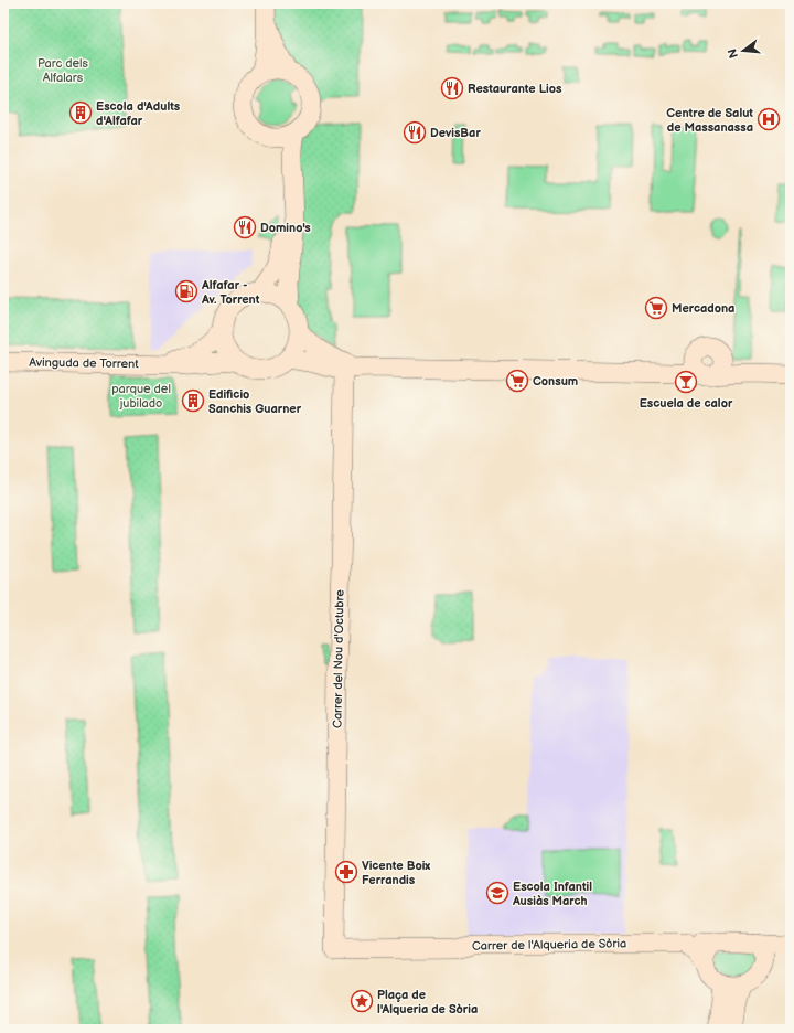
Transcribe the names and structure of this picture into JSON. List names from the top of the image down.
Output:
{
  "streets": {
    "street": ["Avinguda de Torrent", "Carrer del Nou d'Octubre", "Carrer de l'Alqueria de Sòria"]
  },
  "crossings": [
    ["Carrer del Nou d'Octubre", "Carrer de l'Alqueria de Sòria"]
  ],
  "parks": ["Parc dels Alfalars", "parque del jubilado"],
  "places": {
    "restaurant": ["Restaurante Lios", "DevisBar", "Domino's"],
    "building": ["Escola d'Adults d'Alfafar", "Edificio Sanchis Guarner"],
    "hospital": ["Centre de Salut de Massanassa"],
    "fuel station": ["Alfafar - Av. Torrent"],
    "supermarket": ["Mercadona", "Consum"],
    "bar": ["Escuela de calor"],
    "pharmacy": ["Vicente Boix Ferrandis"],
    "school or university": ["Escola Infantil Ausiàs March"],
    "place": ["Plaça de l'Alqueria de Sòria"]
  },
  "north": "left"
}
